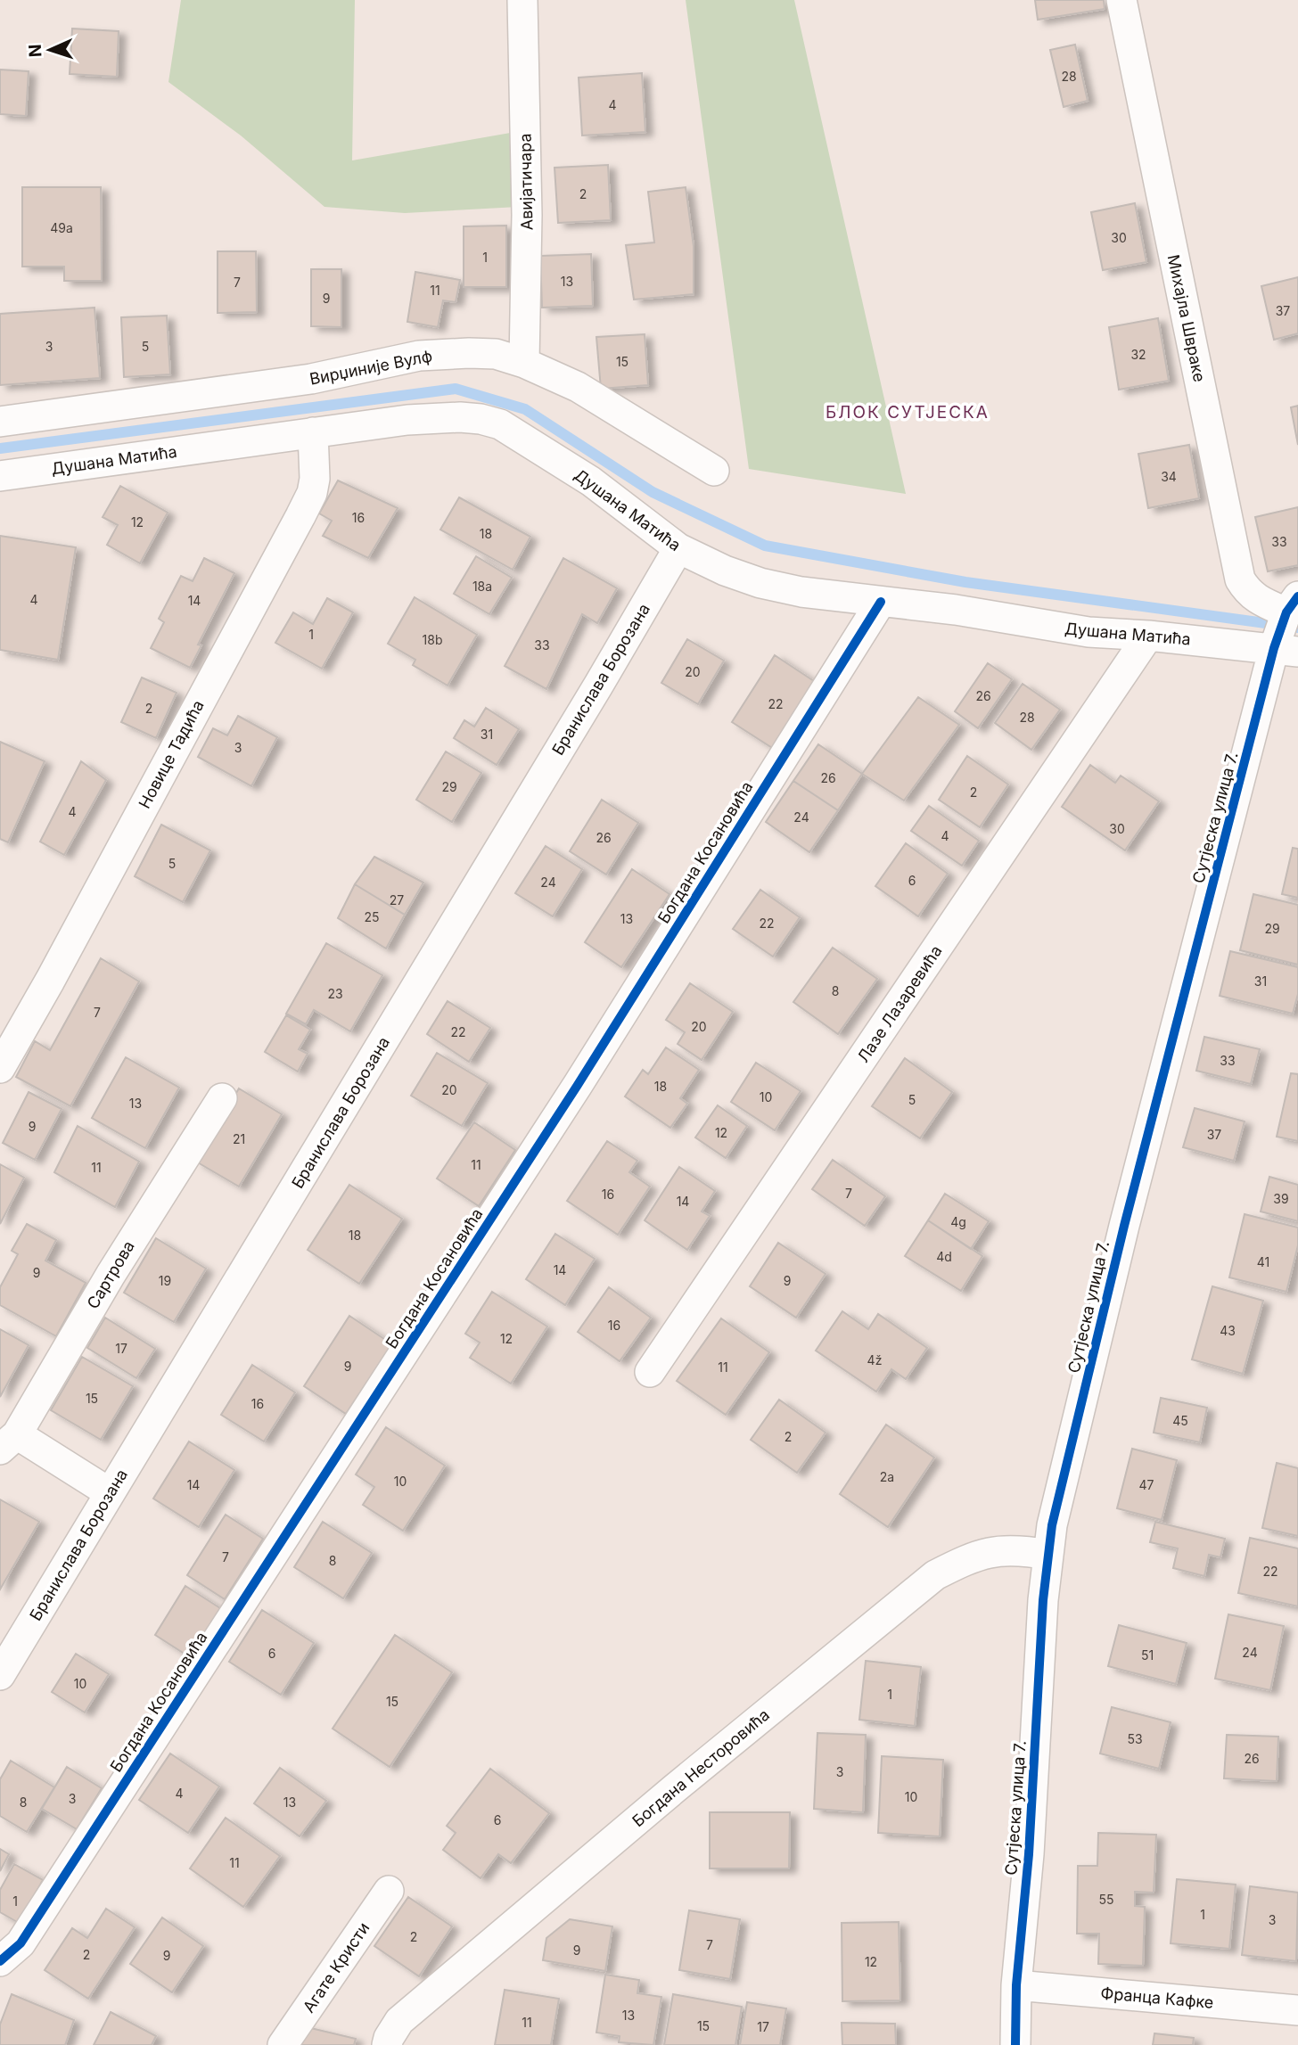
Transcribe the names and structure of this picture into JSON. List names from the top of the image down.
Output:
{
  "streets": {
    "street": [
      "Авијатичара",
      "Михајла Швраке",
      "Вирџиније Вулф",
      "Душана Матића",
      "Бранислава Борозана",
      "Новице Тадића",
      "Сутјеска улица 7.",
      "Богдана Косановића",
      "Лазе Лазаревића",
      "Сартрова",
      "Богдана Несторовића",
      "Агате Кристи",
      "Франца Кафке"
    ]
  },
  "crossings": [
    ["Авијатичара", "Вирџиније Вулф"],
    ["Михајла Швраке", "Сутјеска улица 7."],
    ["Душана Матића", "Бранислава Борозана"],
    ["Душана Матића", "Новице Тадића"],
    ["Душана Матића", "Сутјеска улица 7."],
    ["Душана Матића", "Богдана Косановића"],
    ["Душана Матића", "Лазе Лазаревића"],
    ["Сутјеска улица 7.", "Богдана Несторовића"],
    ["Сутјеска улица 7.", "Франца Кафке"]
  ],
  "districts": ["БЛОК СУТЈЕСКА"],
  "house_numbers": [
    "28",
    "4",
    "2",
    "49a",
    "30",
    "1",
    "13",
    "7",
    "11",
    "9",
    "37",
    "3",
    "5",
    "32",
    "15",
    "34",
    "16",
    "12",
    "18",
    "33",
    "18a",
    "4",
    "14",
    "1",
    "18b",
    "33",
    "20",
    "26",
    "22",
    "2",
    "28",
    "31",
    "3",
    "26",
    "29",
    "2",
    "4",
    "24",
    "30",
    "4",
    "26",
    "5",
    "6",
    "24",
    "27",
    "25",
    "13",
    "22",
    "29",
    "31",
    "8",
    "23",
    "7",
    "20",
    "22",
    "33",
    "18",
    "20",
    "10",
    "5",
    "13",
    "9",
    "12",
    "37",
    "21",
    "11",
    "11",
    "7",
    "16",
    "39",
    "14",
    "4g",
    "18",
    "4d",
    "41",
    "14",
    "9",
    "19",
    "9",
    "16",
    "43",
    "12",
    "17",
    "4ž",
    "9",
    "11",
    "15",
    "16",
    "45",
    "2",
    "2a",
    "10",
    "14",
    "47",
    "7",
    "8",
    "22",
    "24",
    "6",
    "51",
    "10",
    "1",
    "15",
    "53",
    "26",
    "3",
    "4",
    "10",
    "3",
    "8",
    "13",
    "6",
    "11",
    "55",
    "1",
    "1",
    "3",
    "2",
    "7",
    "9",
    "2",
    "9",
    "12",
    "13",
    "11",
    "15",
    "17"
  ],
  "north": "left"
}
